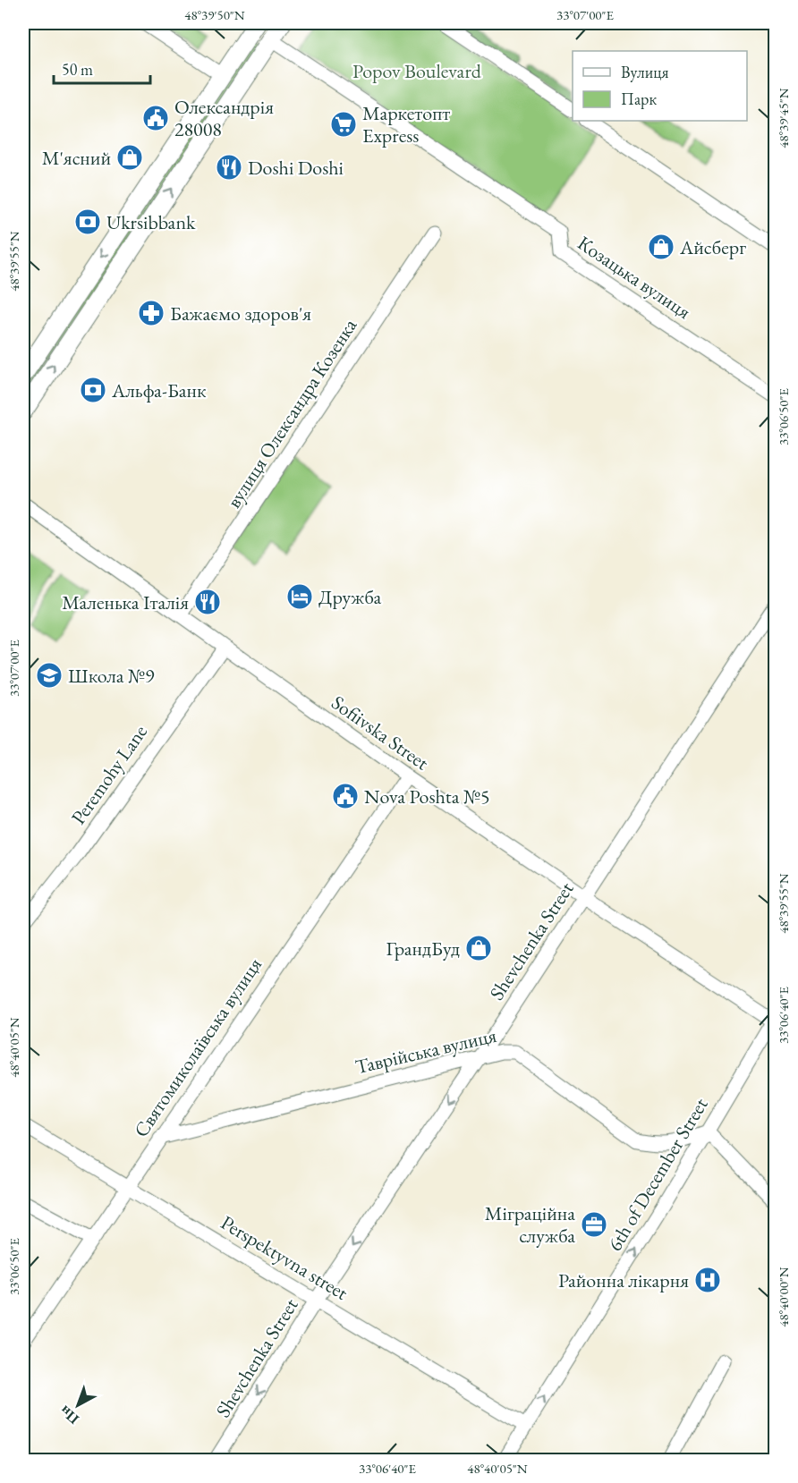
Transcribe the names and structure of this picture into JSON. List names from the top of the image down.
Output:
{
  "streets": {
    "street": [
      "Козацька вулиця",
      "вулиця Олександра Козенка",
      "Sofiivska Street",
      "Peremohy Lane",
      "Shevchenka Street",
      "Святомиколаївська вулиця",
      "Таврійська вулиця",
      "6th of December Street",
      "Perspektyvna street"
    ]
  },
  "crossings": [
    ["вулиця Олександра Козенка", "Sofiivska Street"],
    ["Sofiivska Street", "Peremohy Lane"],
    ["Sofiivska Street", "Shevchenka Street"],
    ["Sofiivska Street", "Святомиколаївська вулиця"],
    ["Sofiivska Street", "6th of December Street"],
    ["Shevchenka Street", "Таврійська вулиця"],
    ["Shevchenka Street", "Perspektyvna street"],
    ["Святомиколаївська вулиця", "Таврійська вулиця"],
    ["Святомиколаївська вулиця", "Perspektyvna street"],
    ["Таврійська вулиця", "6th of December Street"],
    ["6th of December Street", "Perspektyvna street"]
  ],
  "one_way": ["Shevchenka Street", "6th of December Street"],
  "parks": ["Popov Boulevard"],
  "places": {
    "public building": ["Олександрія 28008", "Nova Poshta №5"],
    "supermarket": ["Маркетопт Express"],
    "shop": ["М'ясний", "Айсберг", "ГрандБуд"],
    "restaurant": ["Doshi Doshi", "Маленька Італія"],
    "bank": ["Ukrsibbank", "Альфа-Банк"],
    "pharmacy": ["Бажаємо здоров'я"],
    "hotel": ["Дружба"],
    "school or university": ["Школа №9"],
    "office": ["Міграційна служба"],
    "hospital": ["Районна лікарня"]
  },
  "legend": ["Вулиця", "Парк"],
  "scale_bar": "50 m",
  "north": "bottom left",
  "coordinates": [
    "48°39'50\"N",
    "33°07'00\"E",
    "48°39'45\"N",
    "48°39'55\"N",
    "33°06'50\"E",
    "33°06'40\"E",
    "48°40'05\"N",
    "48°40'00\"N"
  ]
}
